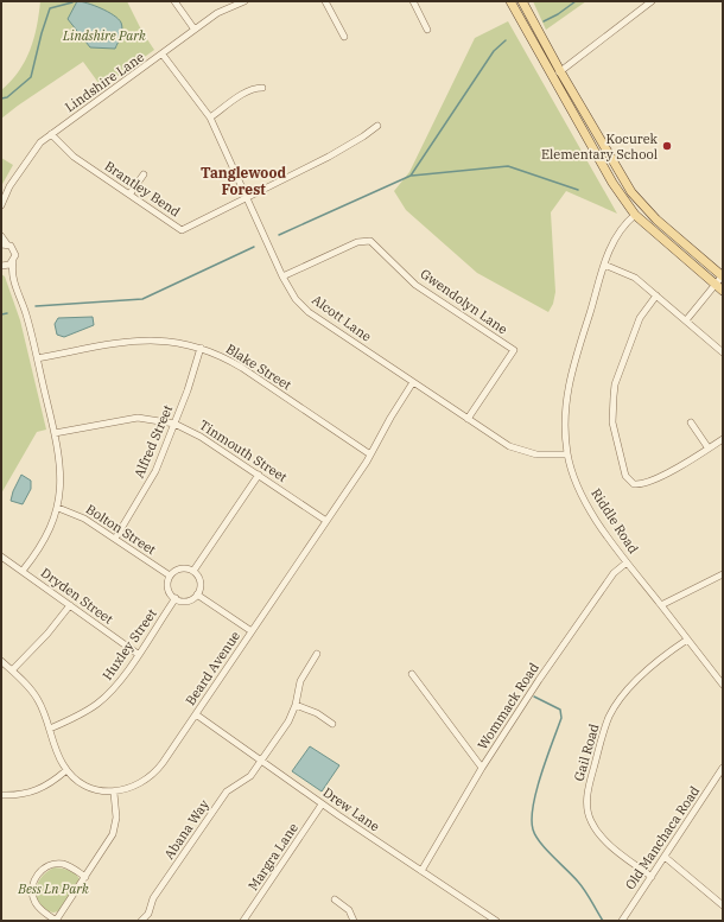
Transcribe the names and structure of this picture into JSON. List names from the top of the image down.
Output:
{
  "streets": {
    "street": [
      "Lindshire Lane",
      "Brantley Bend",
      "Gwendolyn Lane",
      "Alcott Lane",
      "Blake Street",
      "Alfred Street",
      "Tinmouth Street",
      "Riddle Road",
      "Bolton Street",
      "Dryden Street",
      "Huxley Street",
      "Beard Avenue",
      "Wommack Road",
      "Gail Road",
      "Drew Lane",
      "Abana Way",
      "Old Manchaca Road",
      "Margra Lane"
    ]
  },
  "crossings": [
    ["Lindshire Lane", "Brantley Bend"],
    ["Lindshire Lane", "Alcott Lane"],
    ["Brantley Bend", "Alcott Lane"],
    ["Gwendolyn Lane", "Alcott Lane"],
    ["Alcott Lane", "Riddle Road"],
    ["Alcott Lane", "Beard Avenue"],
    ["Blake Street", "Alfred Street"],
    ["Blake Street", "Beard Avenue"],
    ["Alfred Street", "Tinmouth Street"],
    ["Alfred Street", "Bolton Street"],
    ["Tinmouth Street", "Beard Avenue"],
    ["Riddle Road", "Wommack Road"],
    ["Riddle Road", "Gail Road"],
    ["Bolton Street", "Huxley Street"],
    ["Dryden Street", "Huxley Street"],
    ["Beard Avenue", "Drew Lane"],
    ["Wommack Road", "Drew Lane"],
    ["Gail Road", "Old Manchaca Road"],
    ["Drew Lane", "Abana Way"],
    ["Drew Lane", "Margra Lane"]
  ],
  "districts": ["Tanglewood Forest"],
  "parks": ["Lindshire Park", "Bess Ln Park"],
  "places": ["Kocurek Elementary School"]
}
